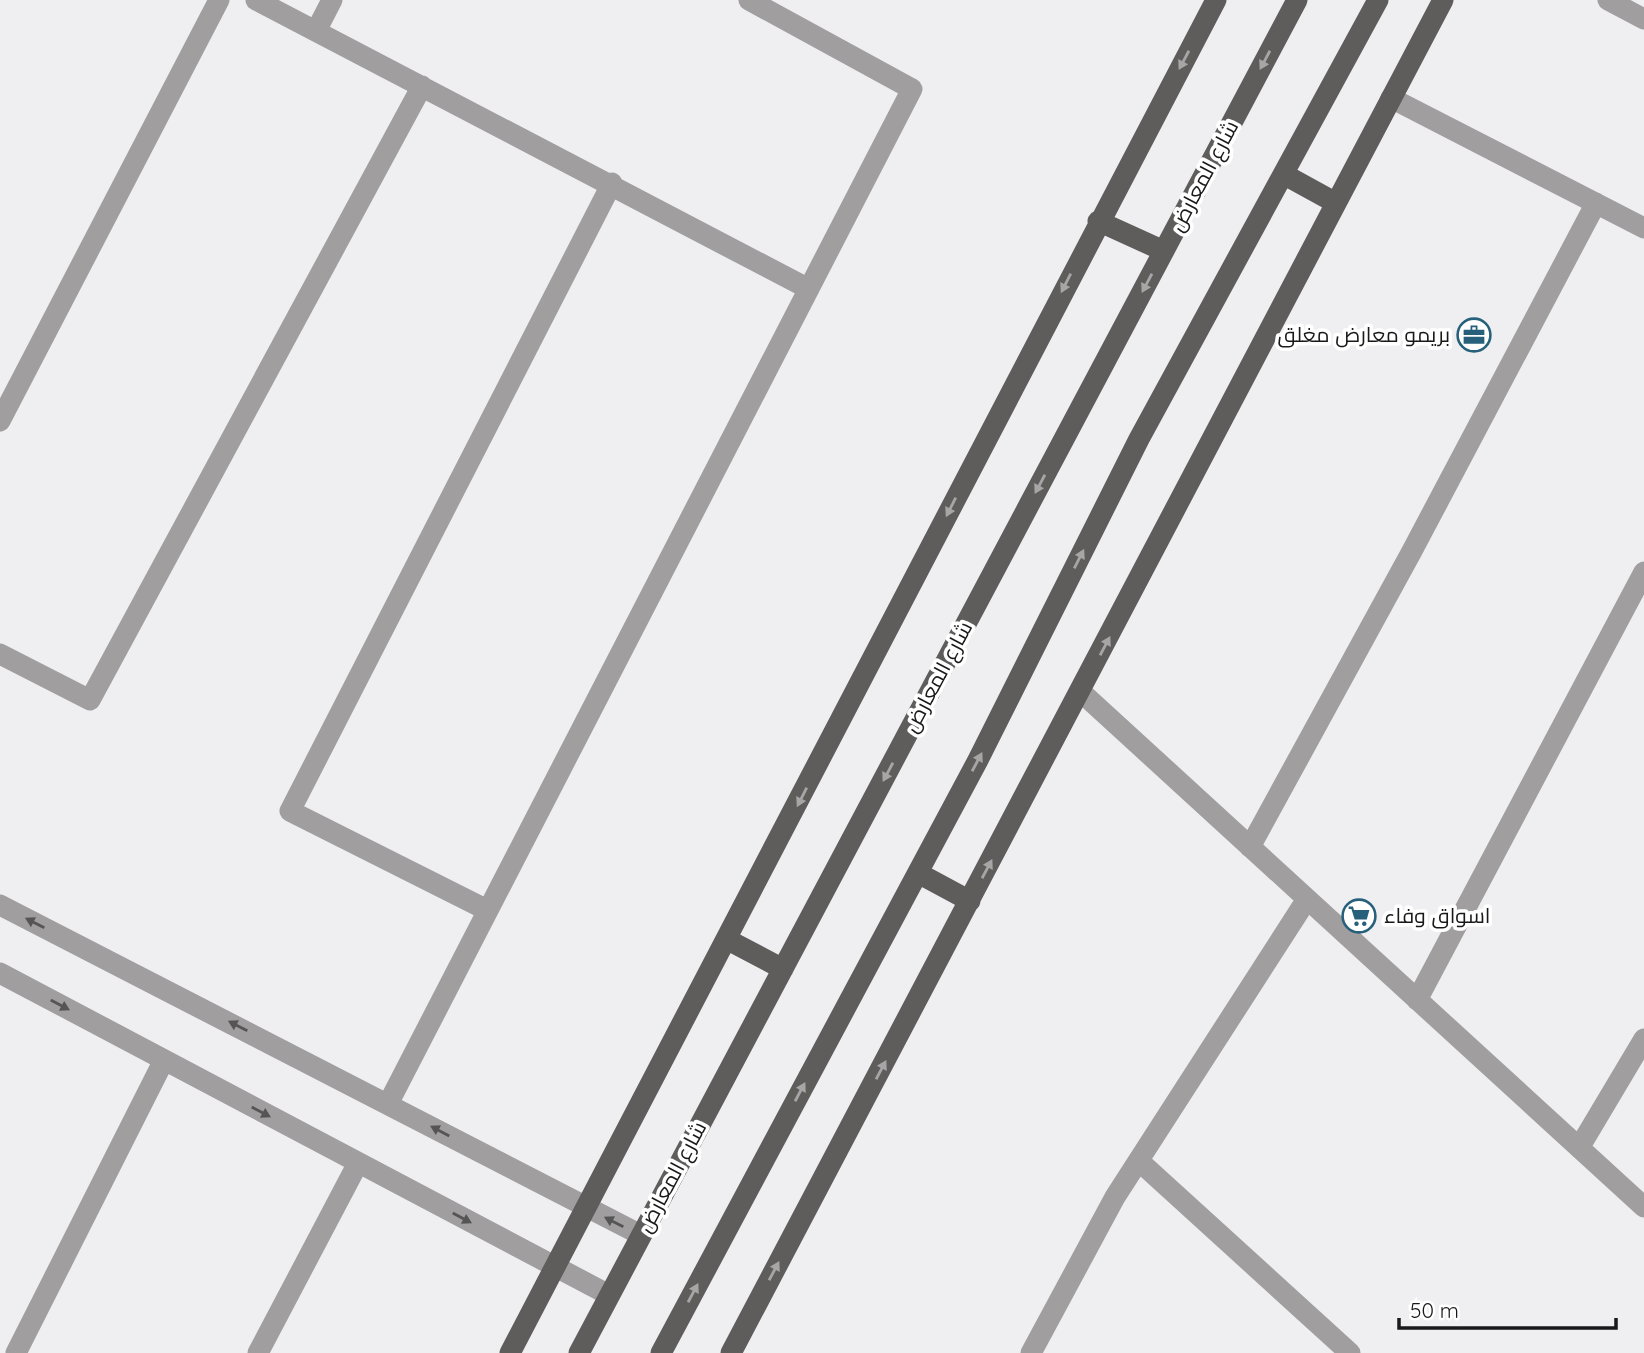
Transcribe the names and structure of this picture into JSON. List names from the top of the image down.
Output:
{
  "streets": {
    "main road": ["شارع المعارض"]
  },
  "places": {
    "office": ["بريمو معارض مغلق"],
    "supermarket": ["اسواق وفاء"]
  },
  "scale_bar": "50 m"
}
